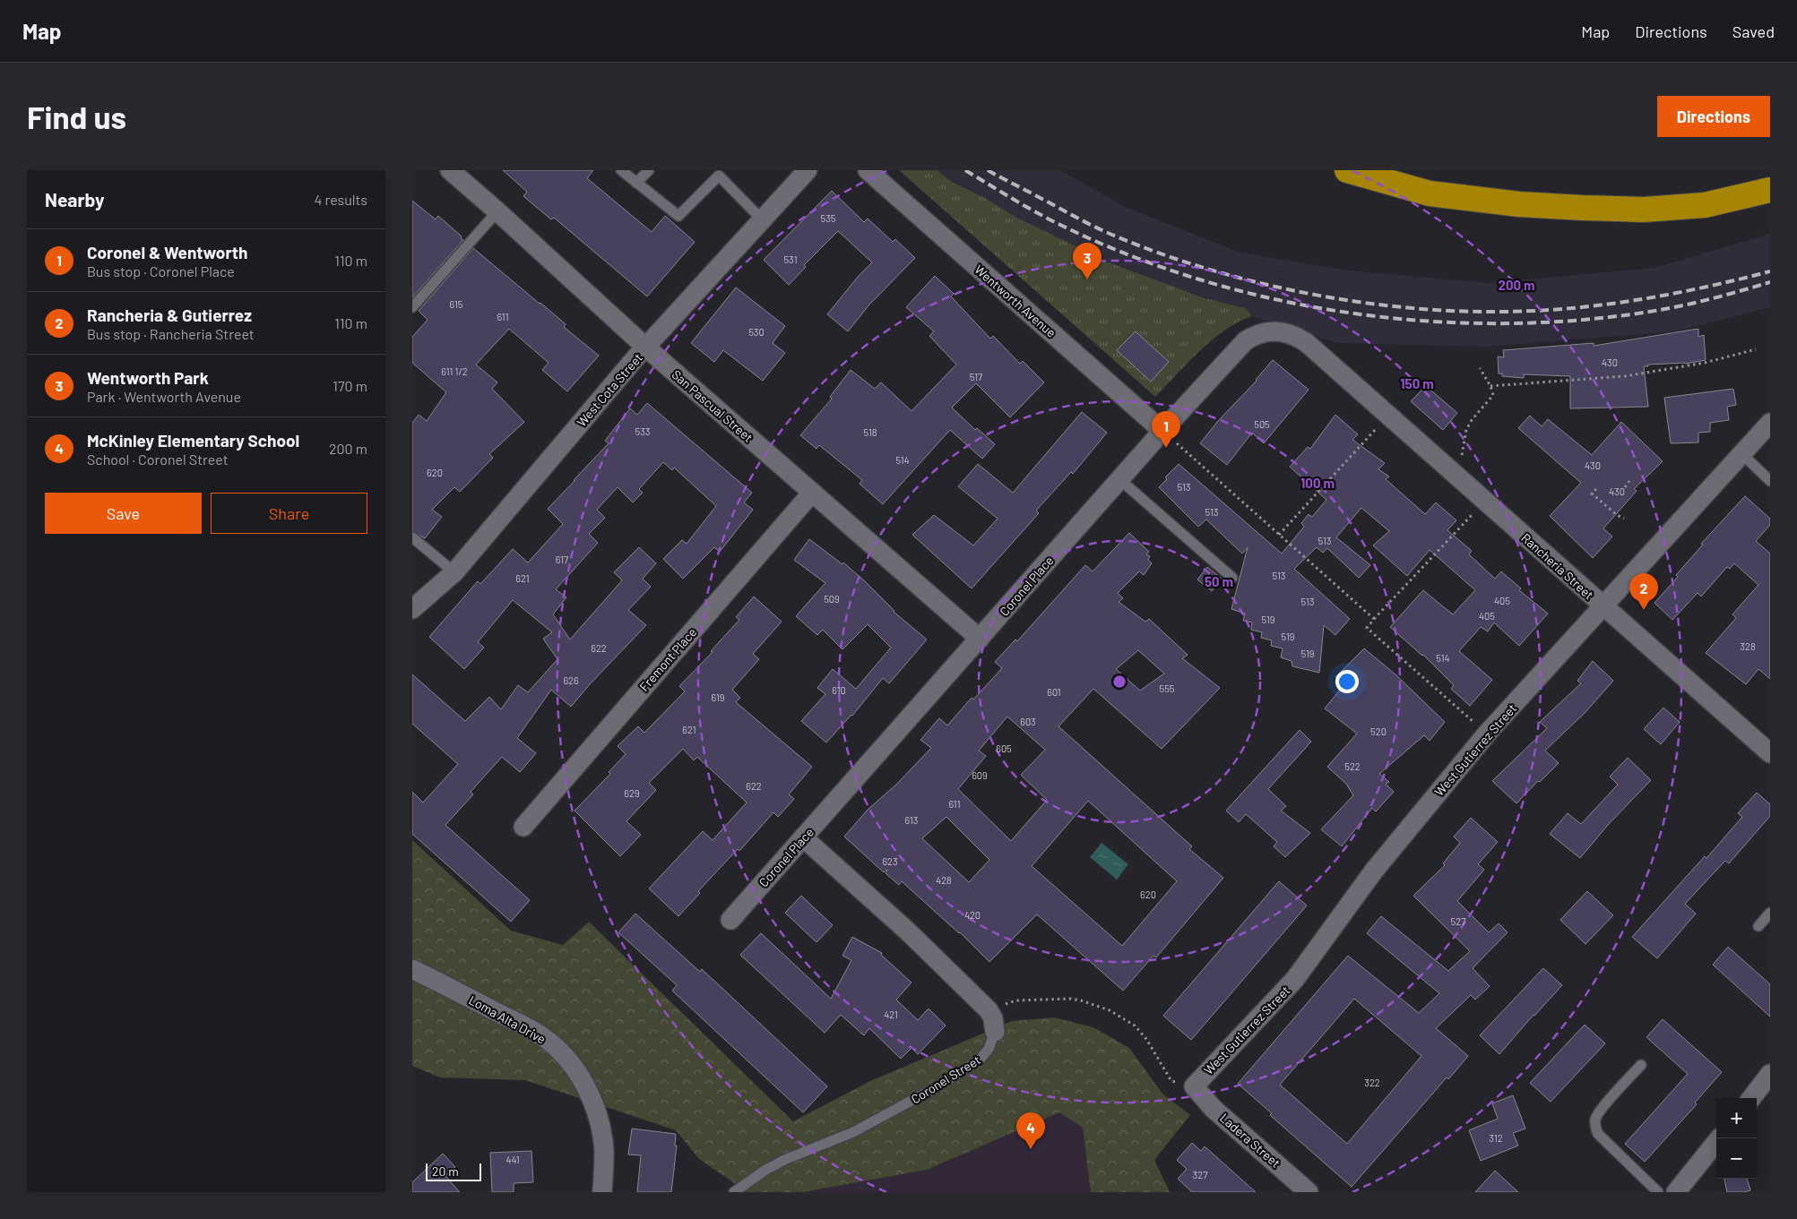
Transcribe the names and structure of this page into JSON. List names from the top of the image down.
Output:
{
  "streets": {
    "street": [
      "Wentworth Avenue",
      "West Cota Street",
      "San Pascual Street",
      "Rancheria Street",
      "Coronel Place",
      "Fremont Place",
      "West Gutierrez Street",
      "Loma Alta Drive",
      "Coronel Street",
      "Ladera Street"
    ]
  },
  "crossings": [
    ["Wentworth Avenue", "Coronel Place"],
    ["West Cota Street", "San Pascual Street"],
    ["San Pascual Street", "Coronel Place"],
    ["San Pascual Street", "Fremont Place"],
    ["Rancheria Street", "Coronel Place"],
    ["Rancheria Street", "West Gutierrez Street"],
    ["Coronel Place", "Coronel Street"],
    ["West Gutierrez Street", "Ladera Street"]
  ],
  "house_numbers": [
    "535",
    "531",
    "615",
    "611",
    "530",
    "430",
    "611 1/2",
    "517",
    "505",
    "533",
    "518",
    "514",
    "430",
    "620",
    "513",
    "430",
    "513",
    "513",
    "617",
    "513",
    "621",
    "509",
    "405",
    "513",
    "405",
    "519",
    "519",
    "328",
    "622",
    "519",
    "514",
    "626",
    "555",
    "610",
    "601",
    "619",
    "603",
    "621",
    "520",
    "605",
    "522",
    "609",
    "622",
    "629",
    "611",
    "613",
    "623",
    "428",
    "620",
    "420",
    "527",
    "421",
    "322",
    "312",
    "441",
    "327"
  ],
  "scale_bar": "20 m",
  "page": {
    "header": "Map",
    "nav": ["Map", "Directions", "Saved"],
    "buttons": [
      "Directions",
      ["Save", "Share"]
    ],
    "title": "Find us",
    "heading": ["Nearby", "4 results"],
    "list": [
      {
        "mark": "1",
        "name": "Coronel & Wentworth",
        "note": "Bus stop · Coronel Place",
        "value": "110 m"
      },
      {
        "mark": "2",
        "name": "Rancheria & Gutierrez",
        "note": "Bus stop · Rancheria Street",
        "value": "110 m"
      },
      {
        "mark": "3",
        "name": "Wentworth Park",
        "note": "Park · Wentworth Avenue",
        "value": "170 m"
      },
      {
        "mark": "4",
        "name": "McKinley Elementary School",
        "note": "School · Coronel Street",
        "value": "200 m"
      }
    ],
    "pins": [
      "3",
      "1",
      "2",
      "4"
    ],
    "map_buttons": ["+", "−"],
    "scale": "20 m"
  },
  "rings": [
    "200 m",
    "150 m",
    "100 m",
    "50 m"
  ]
}
